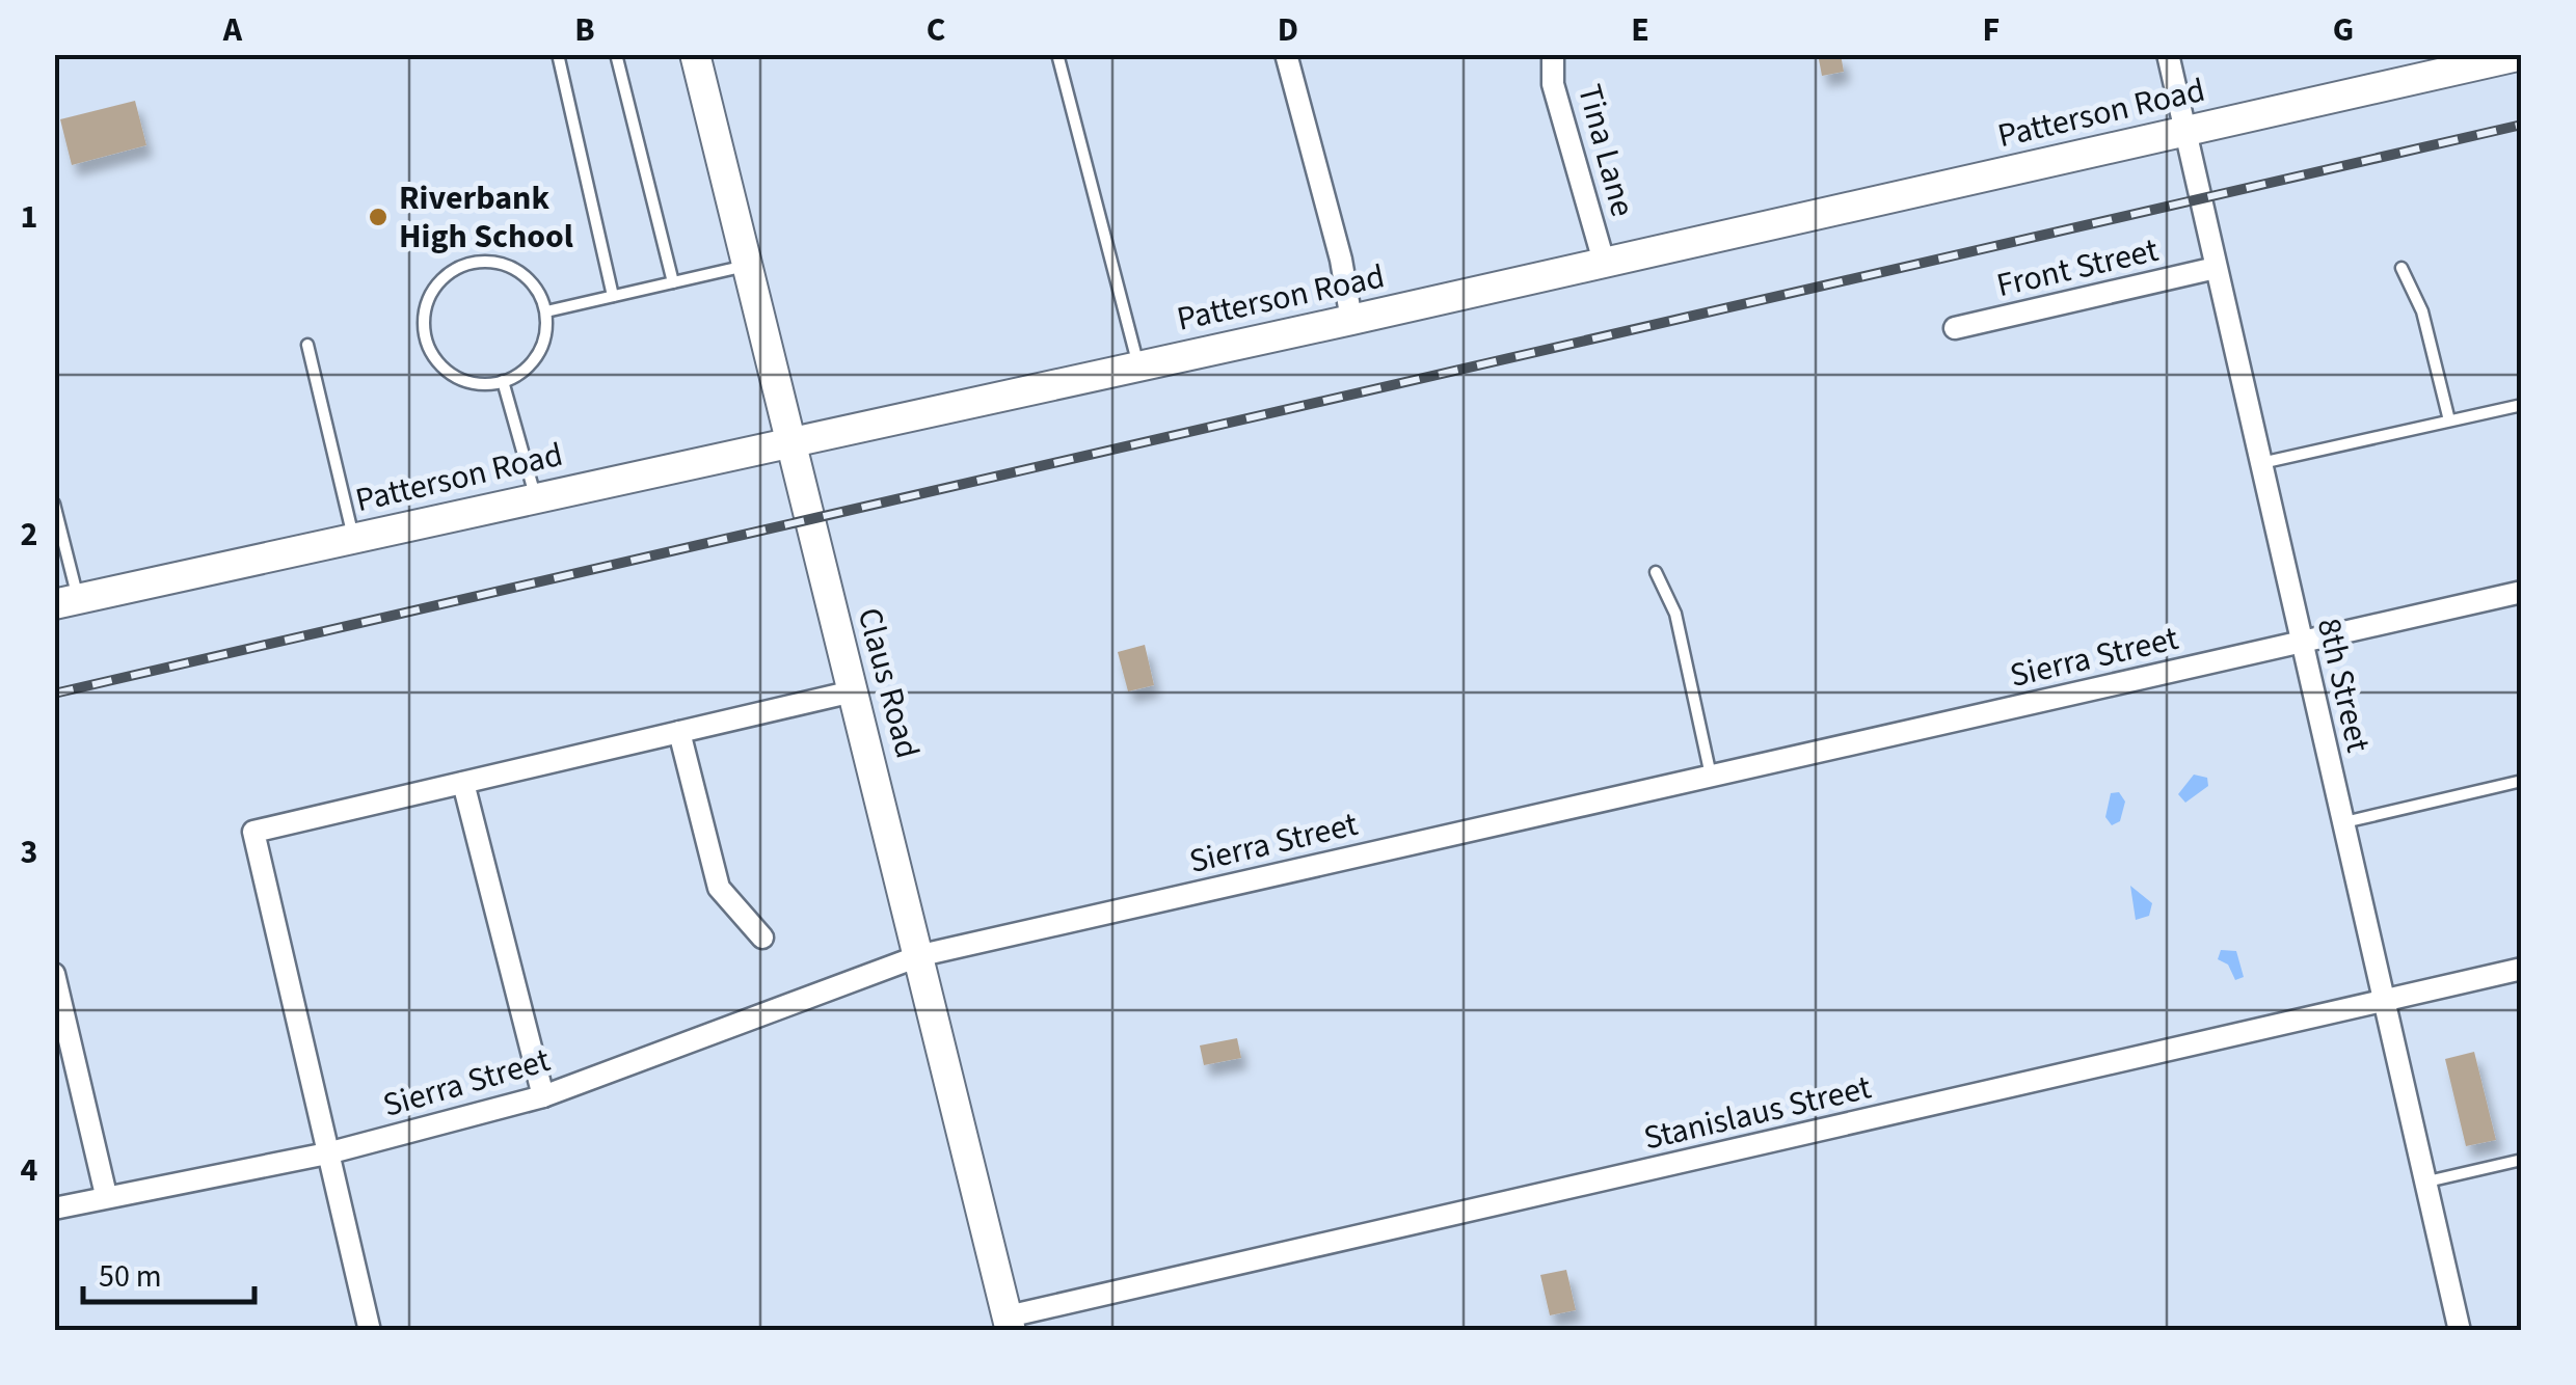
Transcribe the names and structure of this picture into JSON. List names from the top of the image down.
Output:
{
  "streets": {
    "main road": ["Patterson Road", "Claus Road"],
    "street": [
      "Tina Lane",
      "Front Street",
      "Sierra Street",
      "8th Street",
      "Stanislaus Street"
    ]
  },
  "crossings": [
    ["Patterson Road", "Tina Lane"],
    ["Patterson Road", "Claus Road"],
    ["Patterson Road", "8th Street"],
    ["Front Street", "8th Street"],
    ["Sierra Street", "Claus Road"],
    ["Sierra Street", "8th Street"],
    ["Claus Road", "Stanislaus Street"],
    ["8th Street", "Stanislaus Street"]
  ],
  "places": ["Riverbank High School"],
  "scale_bar": "50 m",
  "grid": {
    "columns": [
      "A",
      "B",
      "C",
      "D",
      "E",
      "F",
      "G"
    ],
    "rows": [
      "1",
      "2",
      "3",
      "4"
    ]
  }
}
